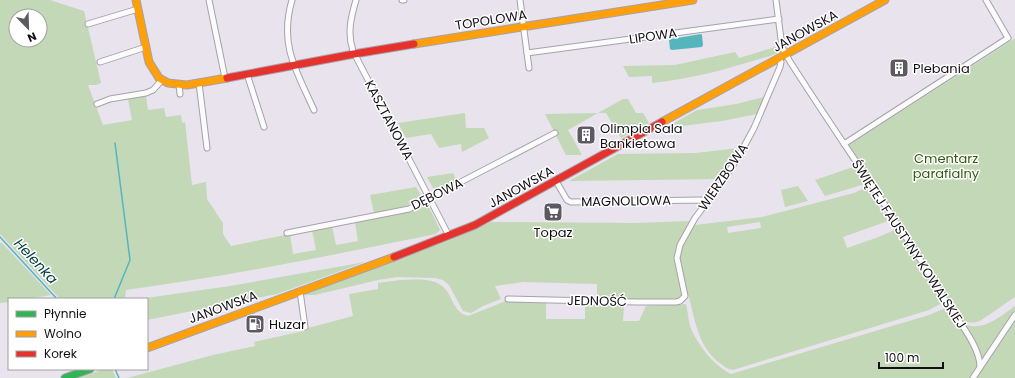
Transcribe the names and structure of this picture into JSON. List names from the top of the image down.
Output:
{
  "streets": {
    "main road": ["TOPOLOWA", "JANOWSKA"],
    "street": [
      "LIPOWA",
      "KASZTANOWA",
      "WIERZBOWA",
      "DĘBOWA",
      "MAGNOLIOWA",
      "ŚWIĘTEJ FAUSTYNY KOWALSKIEJ",
      "JEDNOŚĆ"
    ]
  },
  "crossings": [
    ["TOPOLOWA", "KASZTANOWA"],
    ["JANOWSKA", "KASZTANOWA"],
    ["JANOWSKA", "WIERZBOWA"],
    ["JANOWSKA", "MAGNOLIOWA"],
    ["JANOWSKA", "ŚWIĘTEJ FAUSTYNY KOWALSKIEJ"],
    ["LIPOWA", "ŚWIĘTEJ FAUSTYNY KOWALSKIEJ"],
    ["KASZTANOWA", "DĘBOWA"],
    ["WIERZBOWA", "MAGNOLIOWA"],
    ["WIERZBOWA", "JEDNOŚĆ"]
  ],
  "water": ["Helenka"],
  "parks": ["Cmentarz parafialny"],
  "places": {
    "building": ["Plebania", "Olimpia Sala Bankietowa"],
    "supermarket": ["Topaz"],
    "fuel station": ["Huzar"]
  },
  "legend": ["Płynnie", "Wolno", "Korek"],
  "scale_bar": "100 m",
  "north": "bottom right"
}
